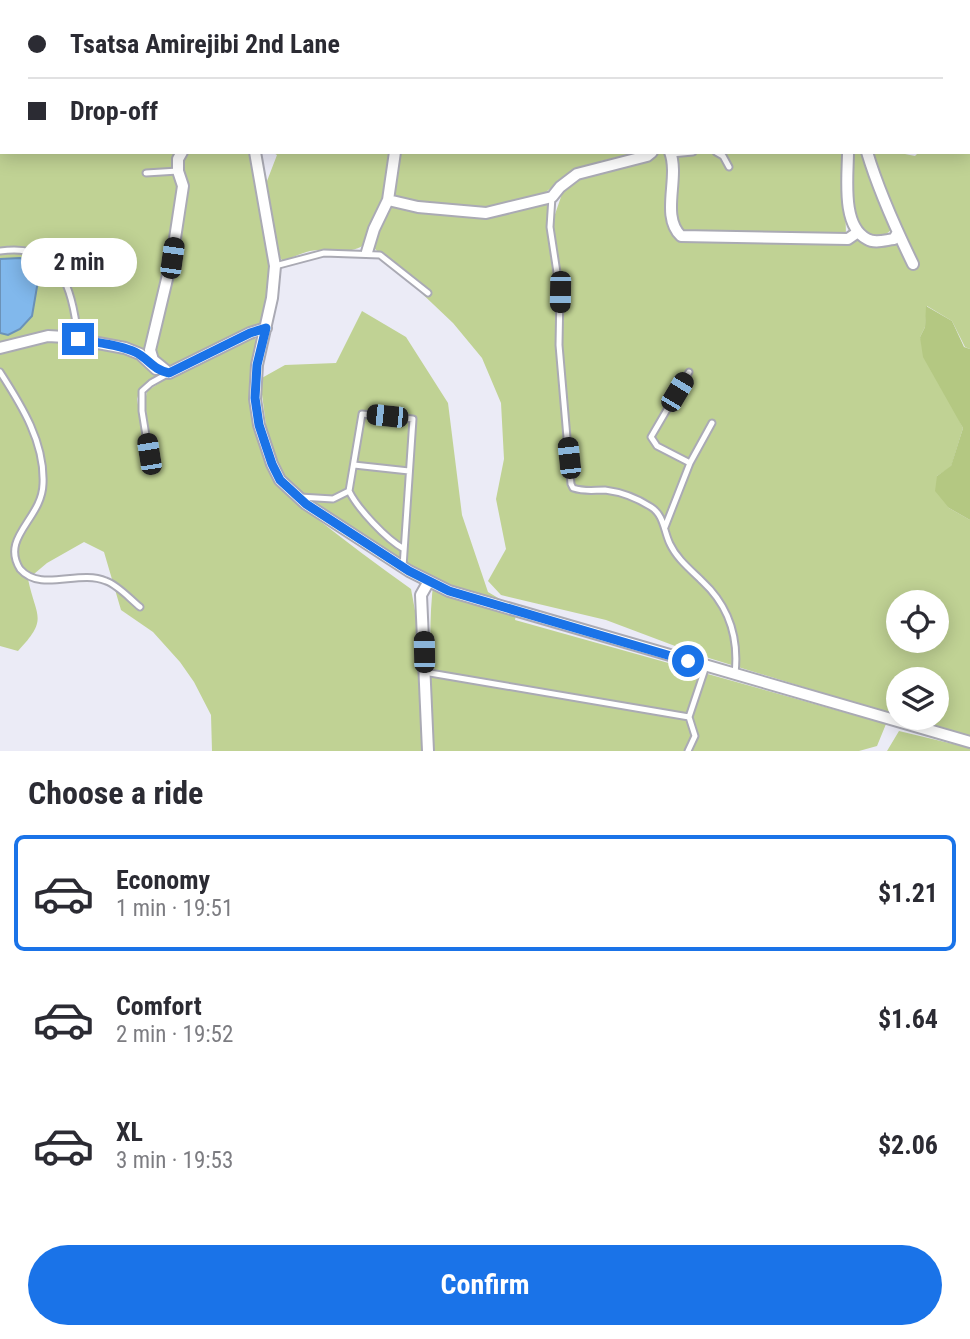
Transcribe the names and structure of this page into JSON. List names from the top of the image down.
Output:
{
  "page": {
    "banner": ["Tsatsa Amirejibi 2nd Lane", "Drop-off"],
    "bubble": "2 min",
    "heading": "Choose a ride",
    "list": [
      {
        "name": "Economy",
        "note": "1 min · 19:51",
        "value": "$1.21"
      },
      {
        "name": "Comfort",
        "note": "2 min · 19:52",
        "value": "$1.64"
      },
      {
        "name": "XL",
        "note": "3 min · 19:53",
        "value": "$2.06"
      }
    ],
    "buttons": "Confirm"
  }
}
